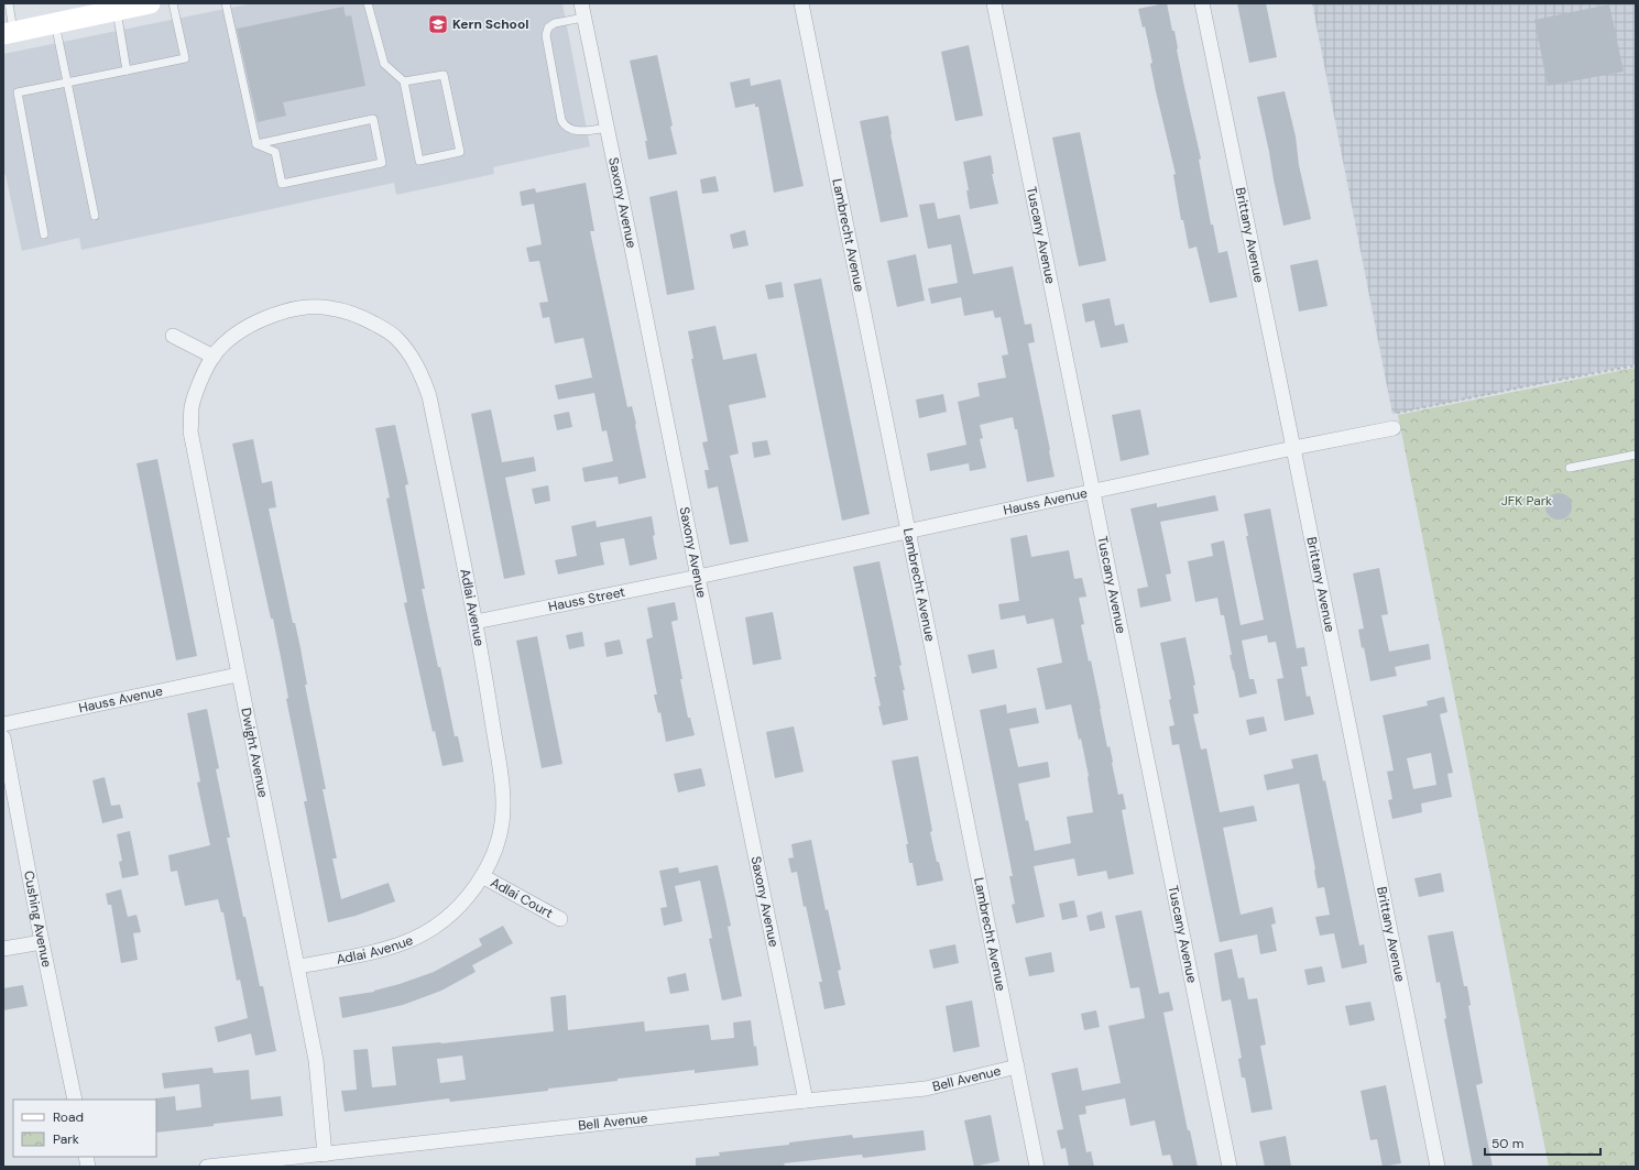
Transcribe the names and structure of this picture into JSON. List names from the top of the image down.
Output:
{
  "streets": {
    "street": [
      "Saxony Avenue",
      "Lambrecht Avenue",
      "Tuscany Avenue",
      "Brittany Avenue",
      "Hauss Avenue",
      "Hauss Street",
      "Adlai Avenue",
      "Dwight Avenue",
      "Adlai Court",
      "Cushing Avenue",
      "Bell Avenue"
    ]
  },
  "crossings": [
    ["Saxony Avenue", "Hauss Avenue"],
    ["Saxony Avenue", "Hauss Street"],
    ["Saxony Avenue", "Bell Avenue"],
    ["Lambrecht Avenue", "Hauss Avenue"],
    ["Lambrecht Avenue", "Bell Avenue"],
    ["Tuscany Avenue", "Hauss Avenue"],
    ["Brittany Avenue", "Hauss Avenue"],
    ["Hauss Avenue", "Hauss Street"],
    ["Hauss Avenue", "Dwight Avenue"],
    ["Hauss Street", "Adlai Avenue"],
    ["Adlai Avenue", "Dwight Avenue"],
    ["Adlai Avenue", "Adlai Court"],
    ["Dwight Avenue", "Bell Avenue"]
  ],
  "parks": ["JFK Park"],
  "places": {
    "school or university": ["Kern School"]
  },
  "legend": ["Road", "Park"],
  "scale_bar": "50 m"
}
